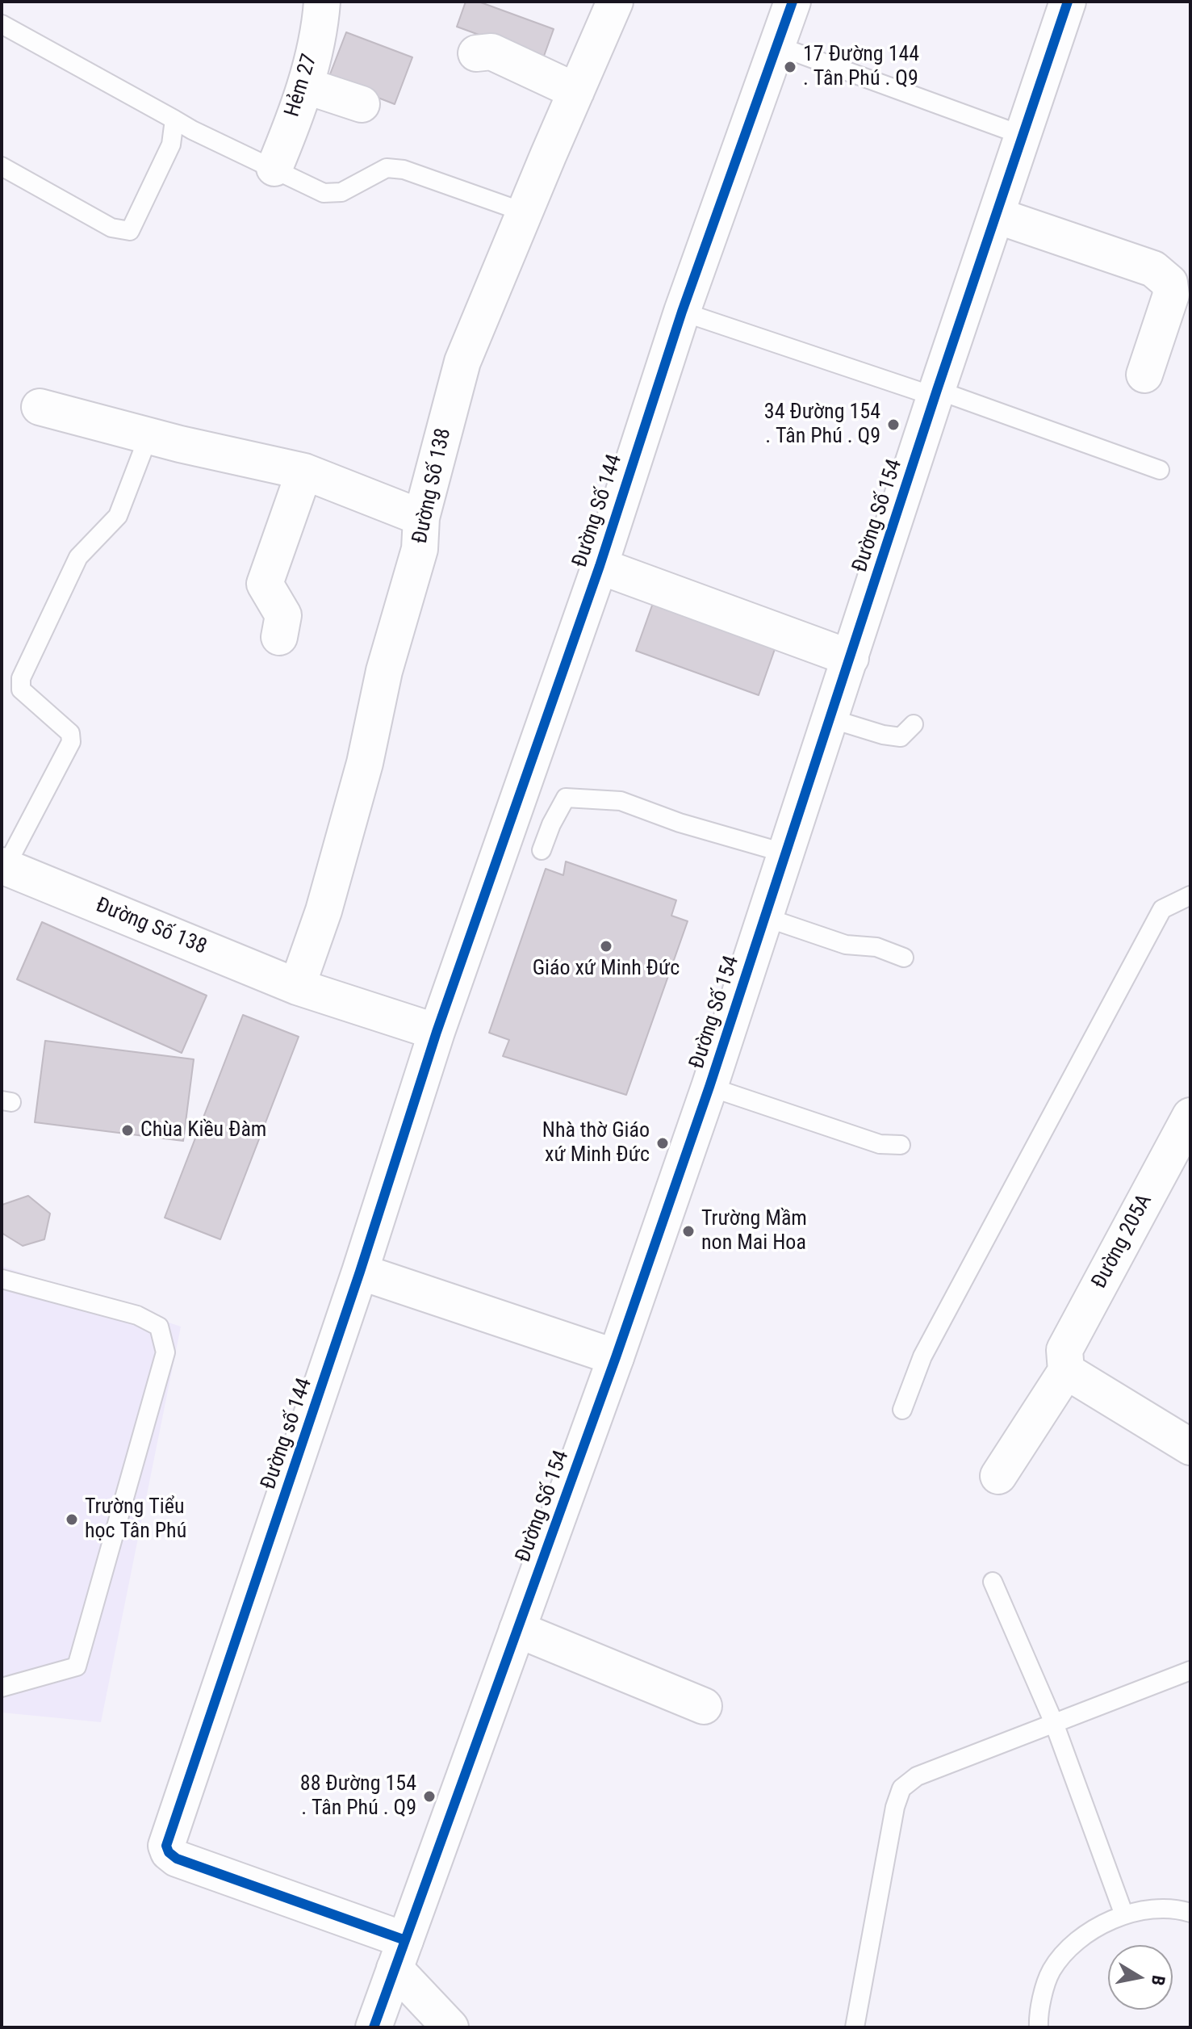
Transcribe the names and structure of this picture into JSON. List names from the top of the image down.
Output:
{
  "streets": {
    "street": [
      "Hẻm 27",
      "Đường Số 138",
      "Đường Số 144",
      "Đường Số 154",
      "Đường 205A",
      "Đường số 144"
    ]
  },
  "crossings": [
    ["Đường Số 138", "Đường Số 144"],
    ["Đường Số 138", "Đường số 144"],
    ["Đường Số 144", "Đường số 144"],
    ["Đường Số 154", "Đường số 144"]
  ],
  "places": [
    "17 Đường 144 . Tân Phú . Q9",
    "34 Đường 154 . Tân Phú . Q9",
    "Giáo xứ Minh Đức",
    "Chùa Kiều Đàm",
    "Nhà thờ Giáo xứ Minh Đức",
    "Trường Mầm non Mai Hoa",
    "Trường Tiểu học Tân Phú",
    "88 Đường 154 . Tân Phú . Q9"
  ],
  "north": "right"
}
